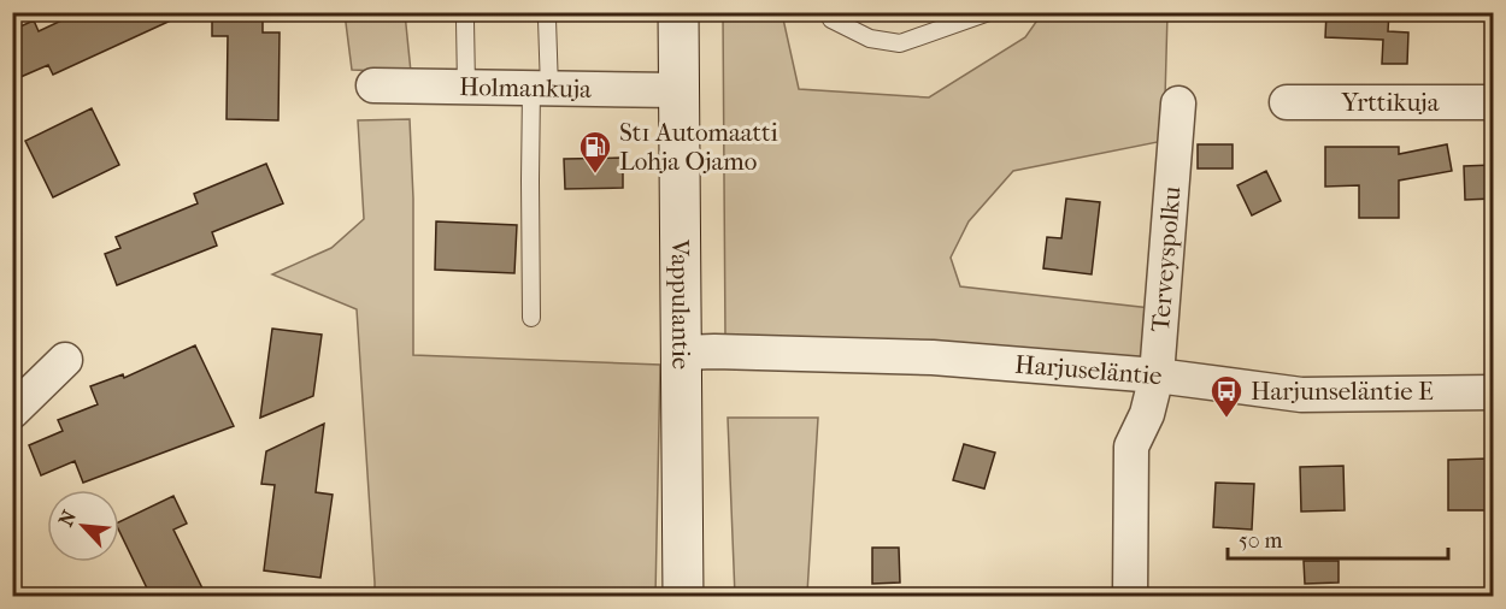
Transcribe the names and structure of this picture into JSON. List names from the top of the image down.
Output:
{
  "streets": {
    "street": [
      "Holmankuja",
      "Yrttikuja",
      "Terveyspolku",
      "Vappulantie",
      "Harjuseläntie"
    ]
  },
  "crossings": [
    ["Holmankuja", "Vappulantie"],
    ["Terveyspolku", "Harjuseläntie"],
    ["Vappulantie", "Harjuseläntie"]
  ],
  "places": {
    "fuel station": ["St1 Automaatti Lohja Ojamo"],
    "bus stop": ["Harjunseläntie E"]
  },
  "scale_bar": "50 m",
  "north": "top left"
}
